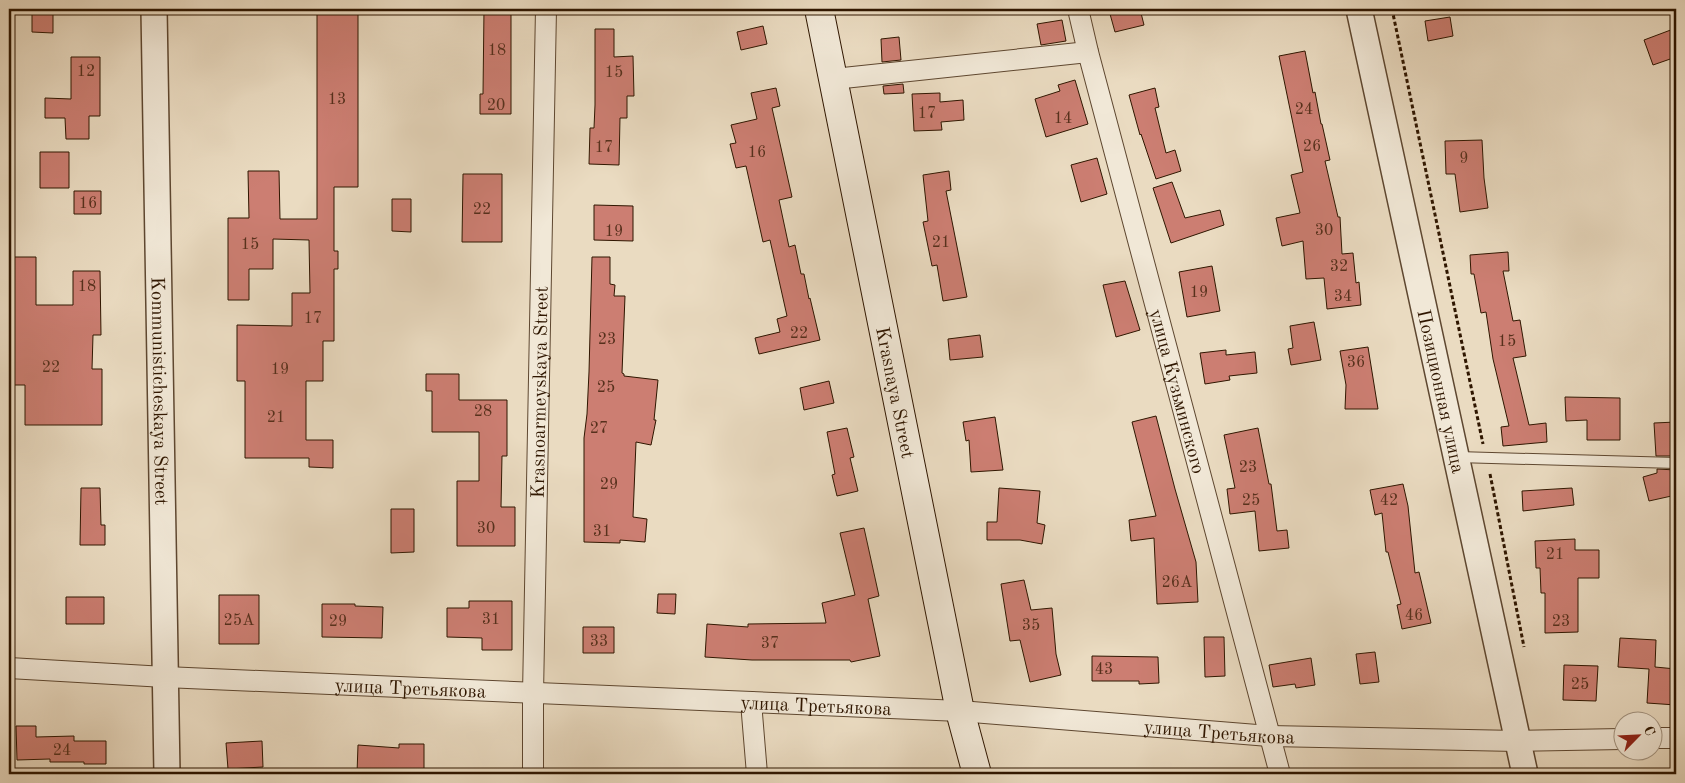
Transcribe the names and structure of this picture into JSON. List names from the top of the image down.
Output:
{
  "streets": {
    "main road": ["Krasnaya Street"],
    "street": [
      "Krasnoarmeyskaya Street",
      "Позиционная улица",
      "Kommunisticheskaya Street",
      "улица Кузьминского",
      "улица Третьякова"
    ]
  },
  "crossings": [
    ["Krasnoarmeyskaya Street", "улица Третьякова"],
    ["Позиционная улица", "улица Третьякова"],
    ["Kommunisticheskaya Street", "улица Третьякова"],
    ["Krasnaya Street", "улица Третьякова"],
    ["улица Кузьминского", "улица Третьякова"]
  ],
  "house_numbers": [
    "18",
    "12",
    "15",
    "13",
    "20",
    "24",
    "17",
    "14",
    "26",
    "17",
    "16",
    "9",
    "16",
    "22",
    "30",
    "19",
    "21",
    "15",
    "32",
    "18",
    "19",
    "34",
    "17",
    "22",
    "23",
    "15",
    "36",
    "22",
    "19",
    "25",
    "28",
    "21",
    "27",
    "23",
    "29",
    "25",
    "42",
    "30",
    "31",
    "21",
    "26А",
    "46",
    "31",
    "25А",
    "29",
    "23",
    "35",
    "33",
    "37",
    "43",
    "25",
    "24"
  ],
  "north": "top right"
}
